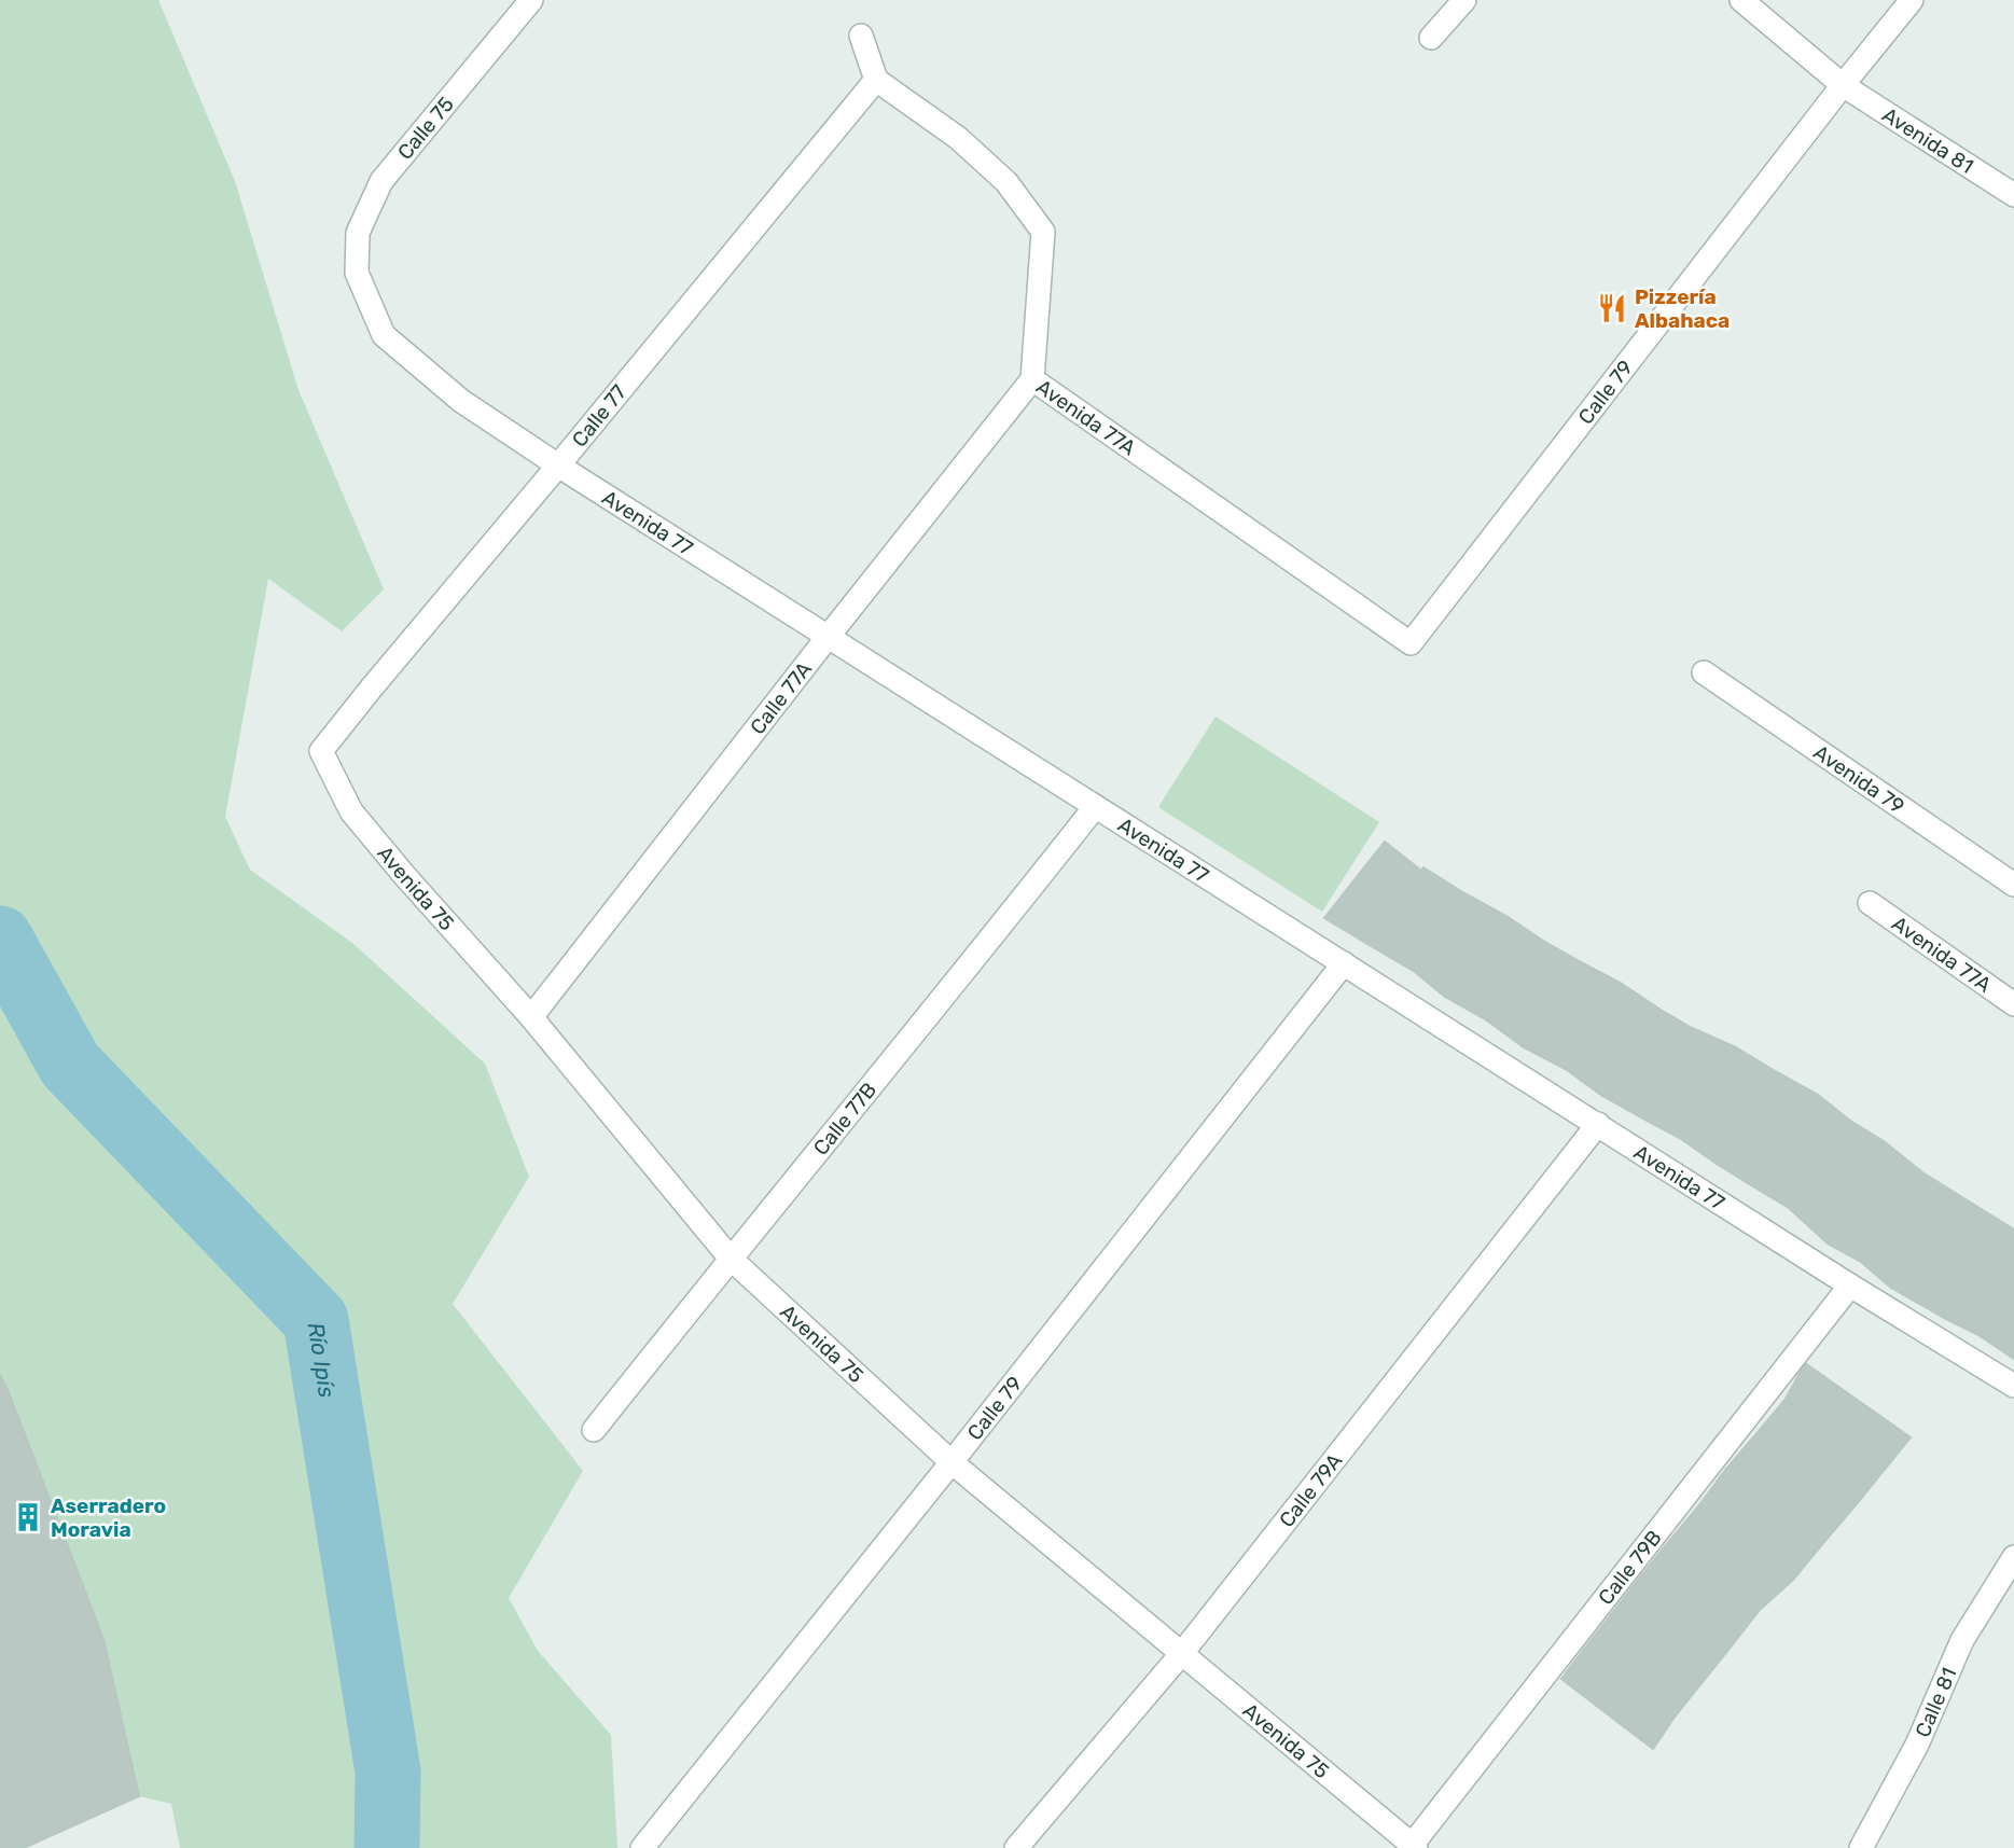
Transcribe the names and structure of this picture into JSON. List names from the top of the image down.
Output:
{
  "streets": {
    "street": [
      "Calle 75",
      "Avenida 81",
      "Calle 79",
      "Calle 77",
      "Avenida 77A",
      "Avenida 77",
      "Calle 77A",
      "Avenida 79",
      "Avenida 75",
      "Calle 77B",
      "Calle 79A",
      "Calle 79B",
      "Calle 81"
    ]
  },
  "crossings": [
    ["Calle 75", "Avenida 77"],
    ["Avenida 81", "Calle 79"],
    ["Calle 79", "Avenida 77A"],
    ["Calle 79", "Avenida 77"],
    ["Calle 79", "Avenida 75"],
    ["Calle 77", "Avenida 77A"],
    ["Calle 77", "Avenida 77"],
    ["Calle 77", "Avenida 75"],
    ["Avenida 77A", "Calle 77A"],
    ["Avenida 77", "Calle 77A"],
    ["Avenida 77", "Calle 77B"],
    ["Avenida 77", "Calle 79A"],
    ["Avenida 77", "Calle 79B"],
    ["Calle 77A", "Avenida 75"],
    ["Avenida 75", "Calle 77B"],
    ["Avenida 75", "Calle 79A"],
    ["Avenida 75", "Calle 79B"]
  ],
  "water": ["Río Ipís"],
  "places": {
    "restaurant": ["Pizzería Albahaca"],
    "building": ["Aserradero Moravia"]
  }
}
